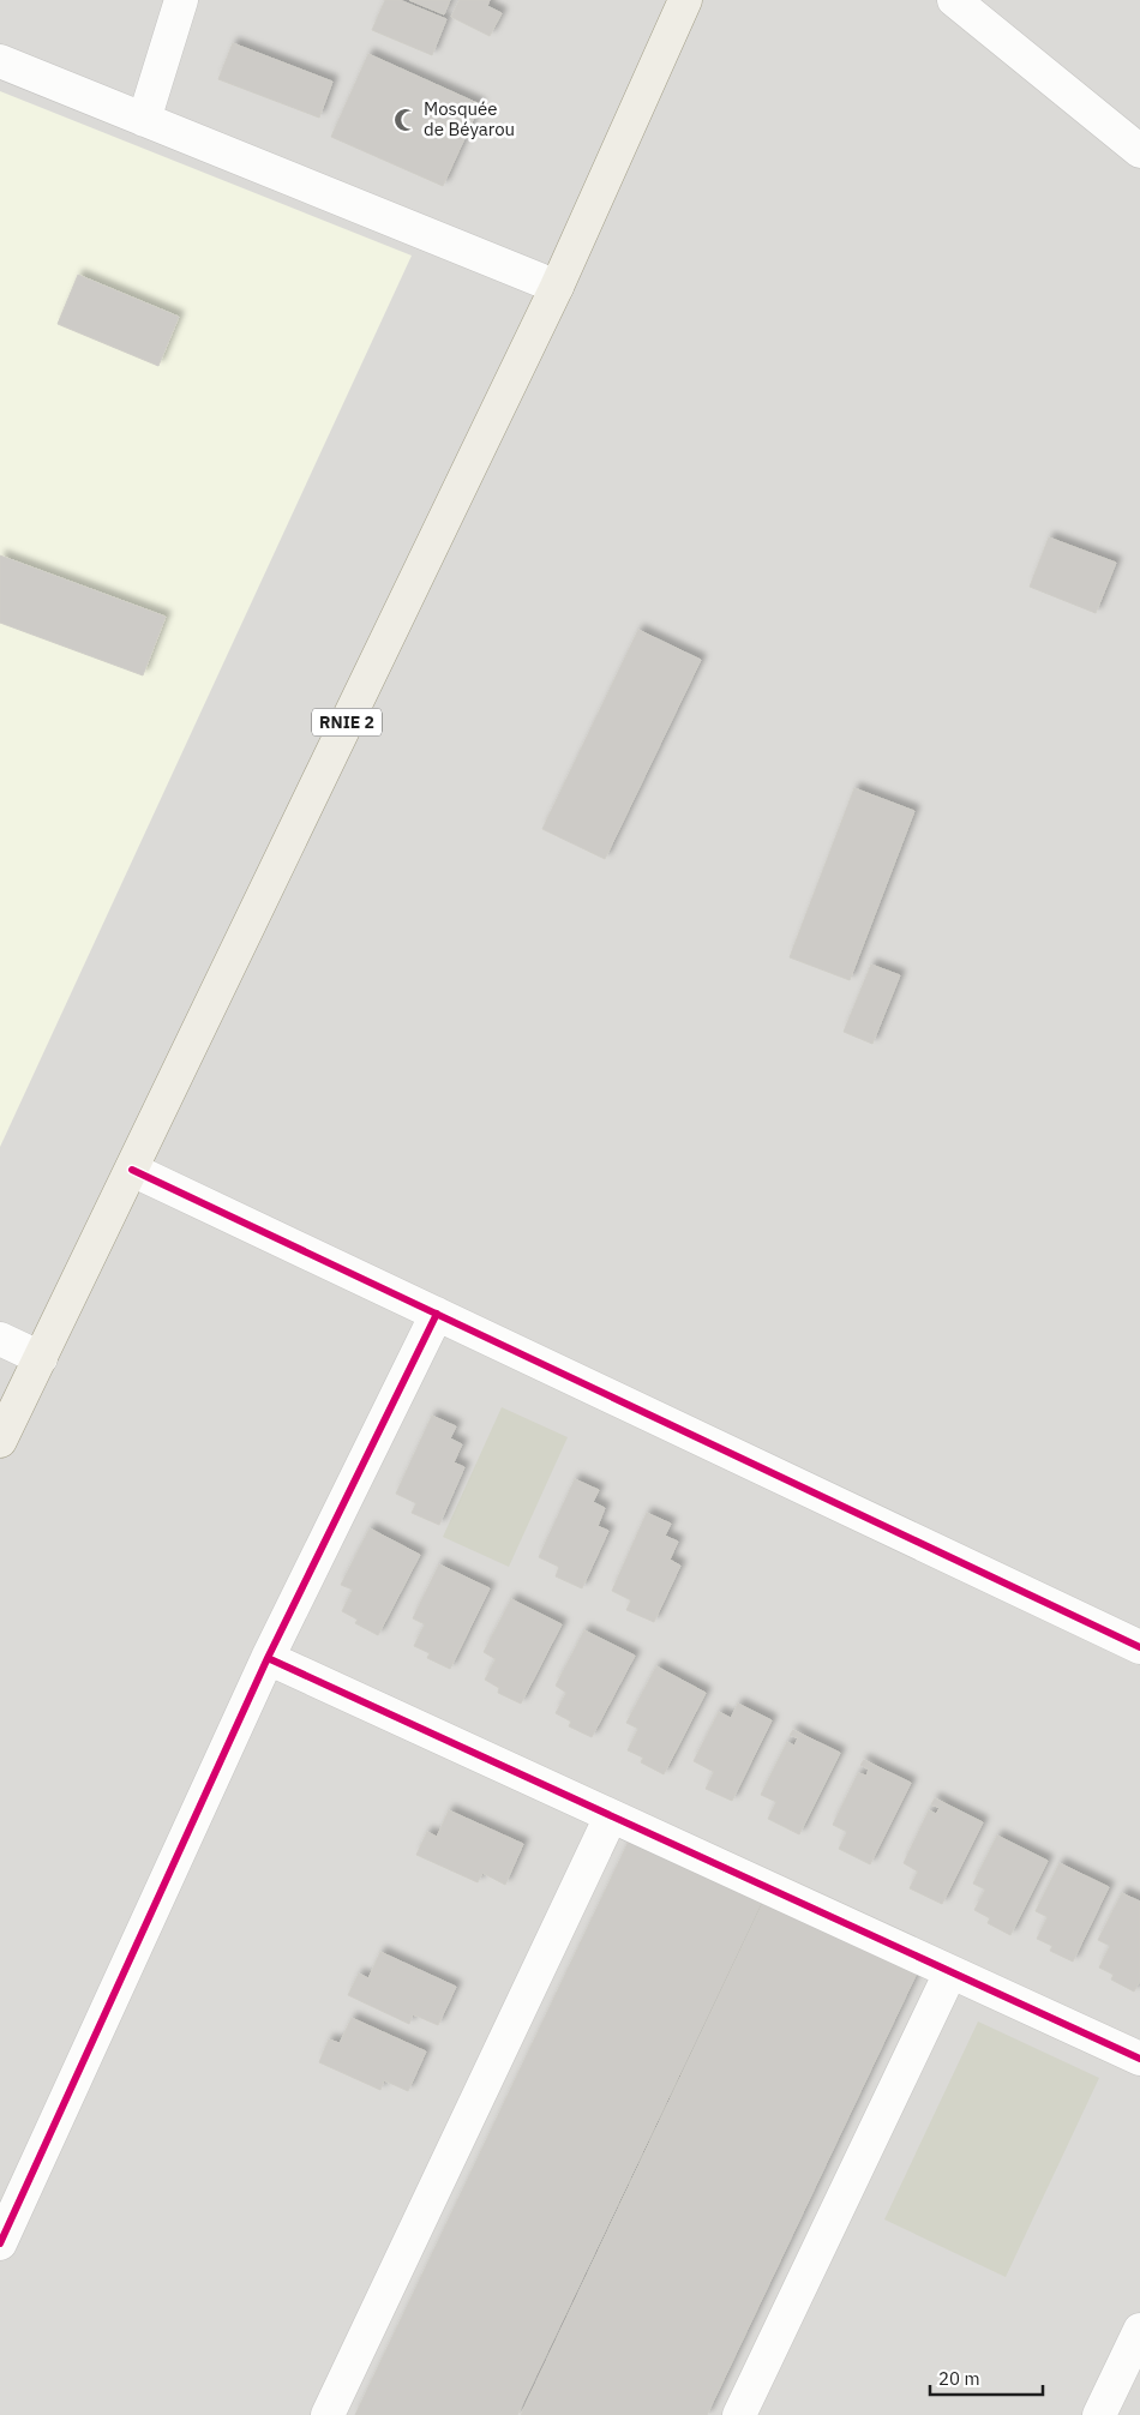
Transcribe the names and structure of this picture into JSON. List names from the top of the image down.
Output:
{
  "streets": {
    "main road": ["RNIE 2"]
  },
  "places": {
    "mosque": ["Mosquée de Béyarou"]
  },
  "scale_bar": "20 m"
}
